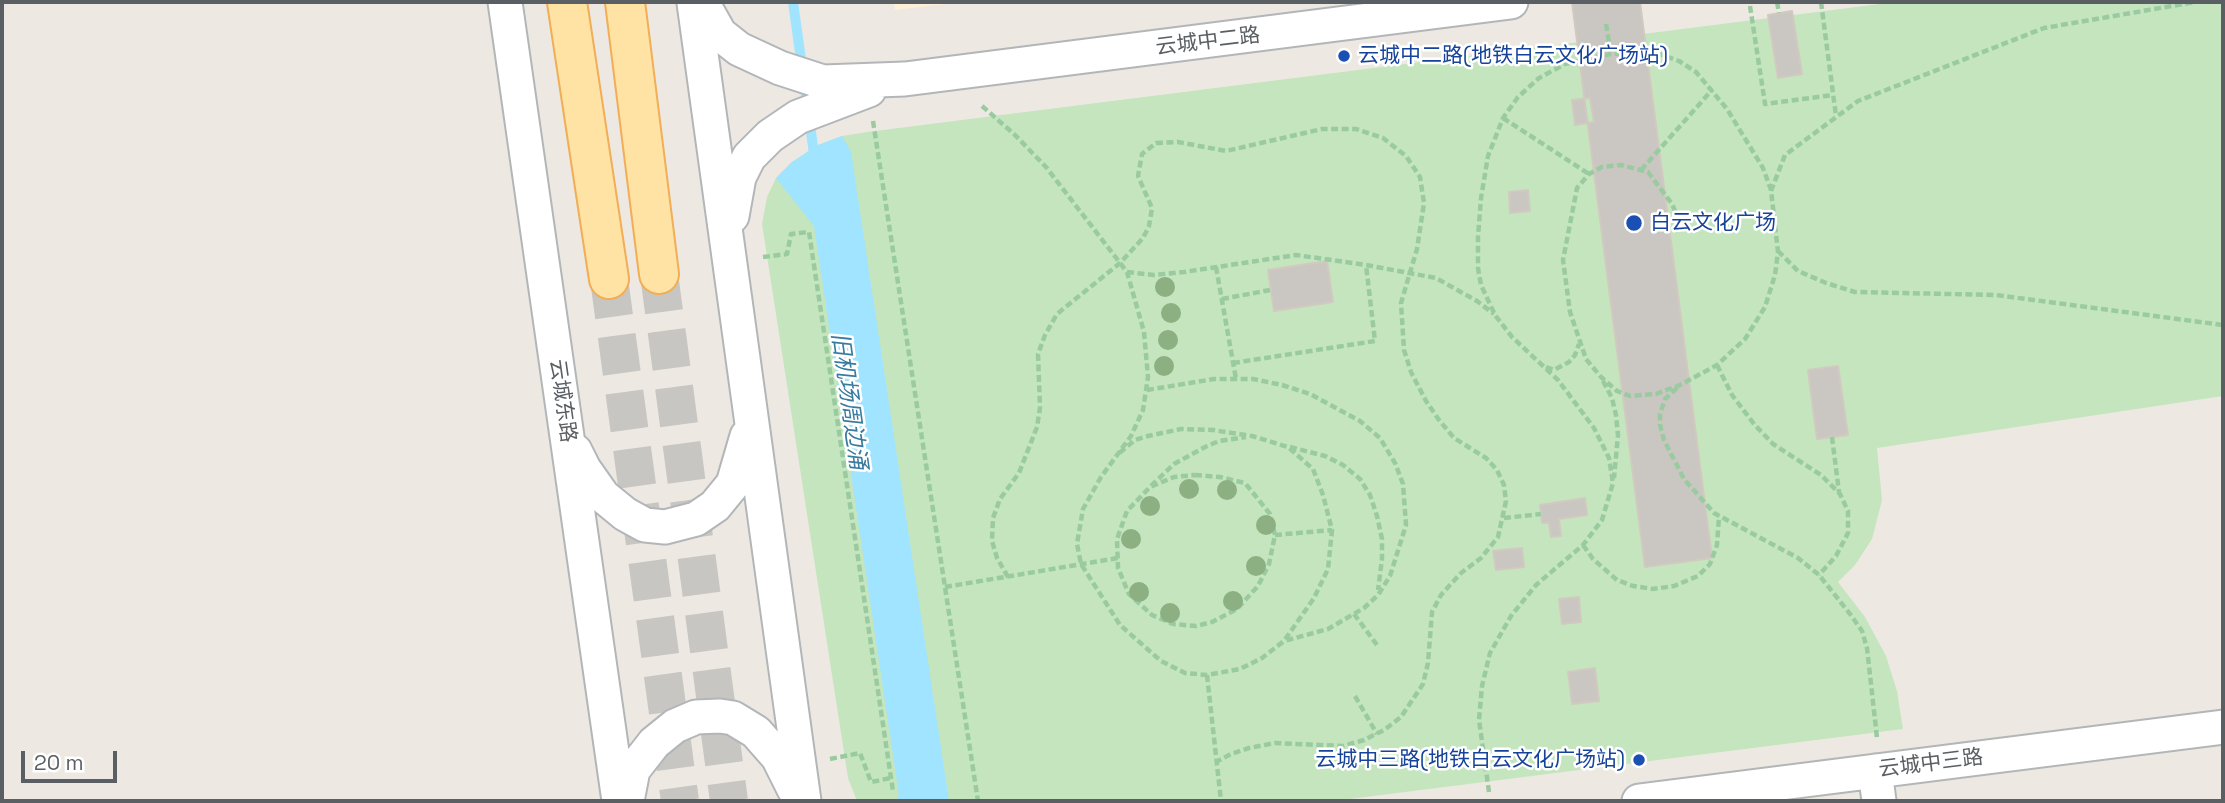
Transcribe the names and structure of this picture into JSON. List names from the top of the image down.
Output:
{
  "streets": {
    "street": ["云城中二路", "云城东路", "云城中三路"]
  },
  "water": ["旧机场周边涌"],
  "places": ["云城中二路(地铁白云文化广场站)", "白云文化广场", "云城中三路(地铁白云文化广场站)"],
  "scale_bar": "20 m"
}
